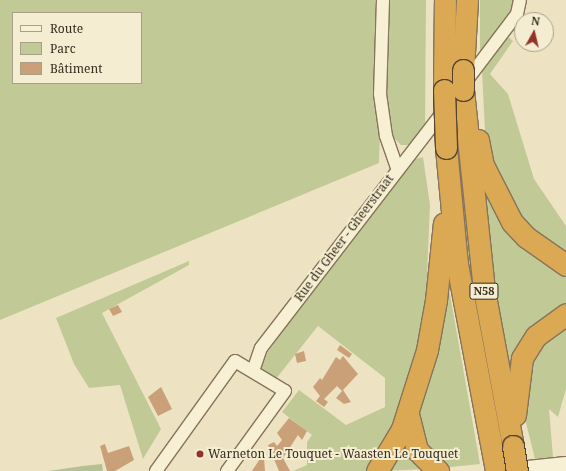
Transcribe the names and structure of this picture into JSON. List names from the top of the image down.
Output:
{
  "streets": {
    "highway": ["N58"],
    "street": ["Rue du Gheer - Gheerstraat"]
  },
  "places": ["Warneton Le Touquet - Waasten Le Touquet"],
  "legend": ["Route", "Parc", "Bâtiment"],
  "north": "top"
}
